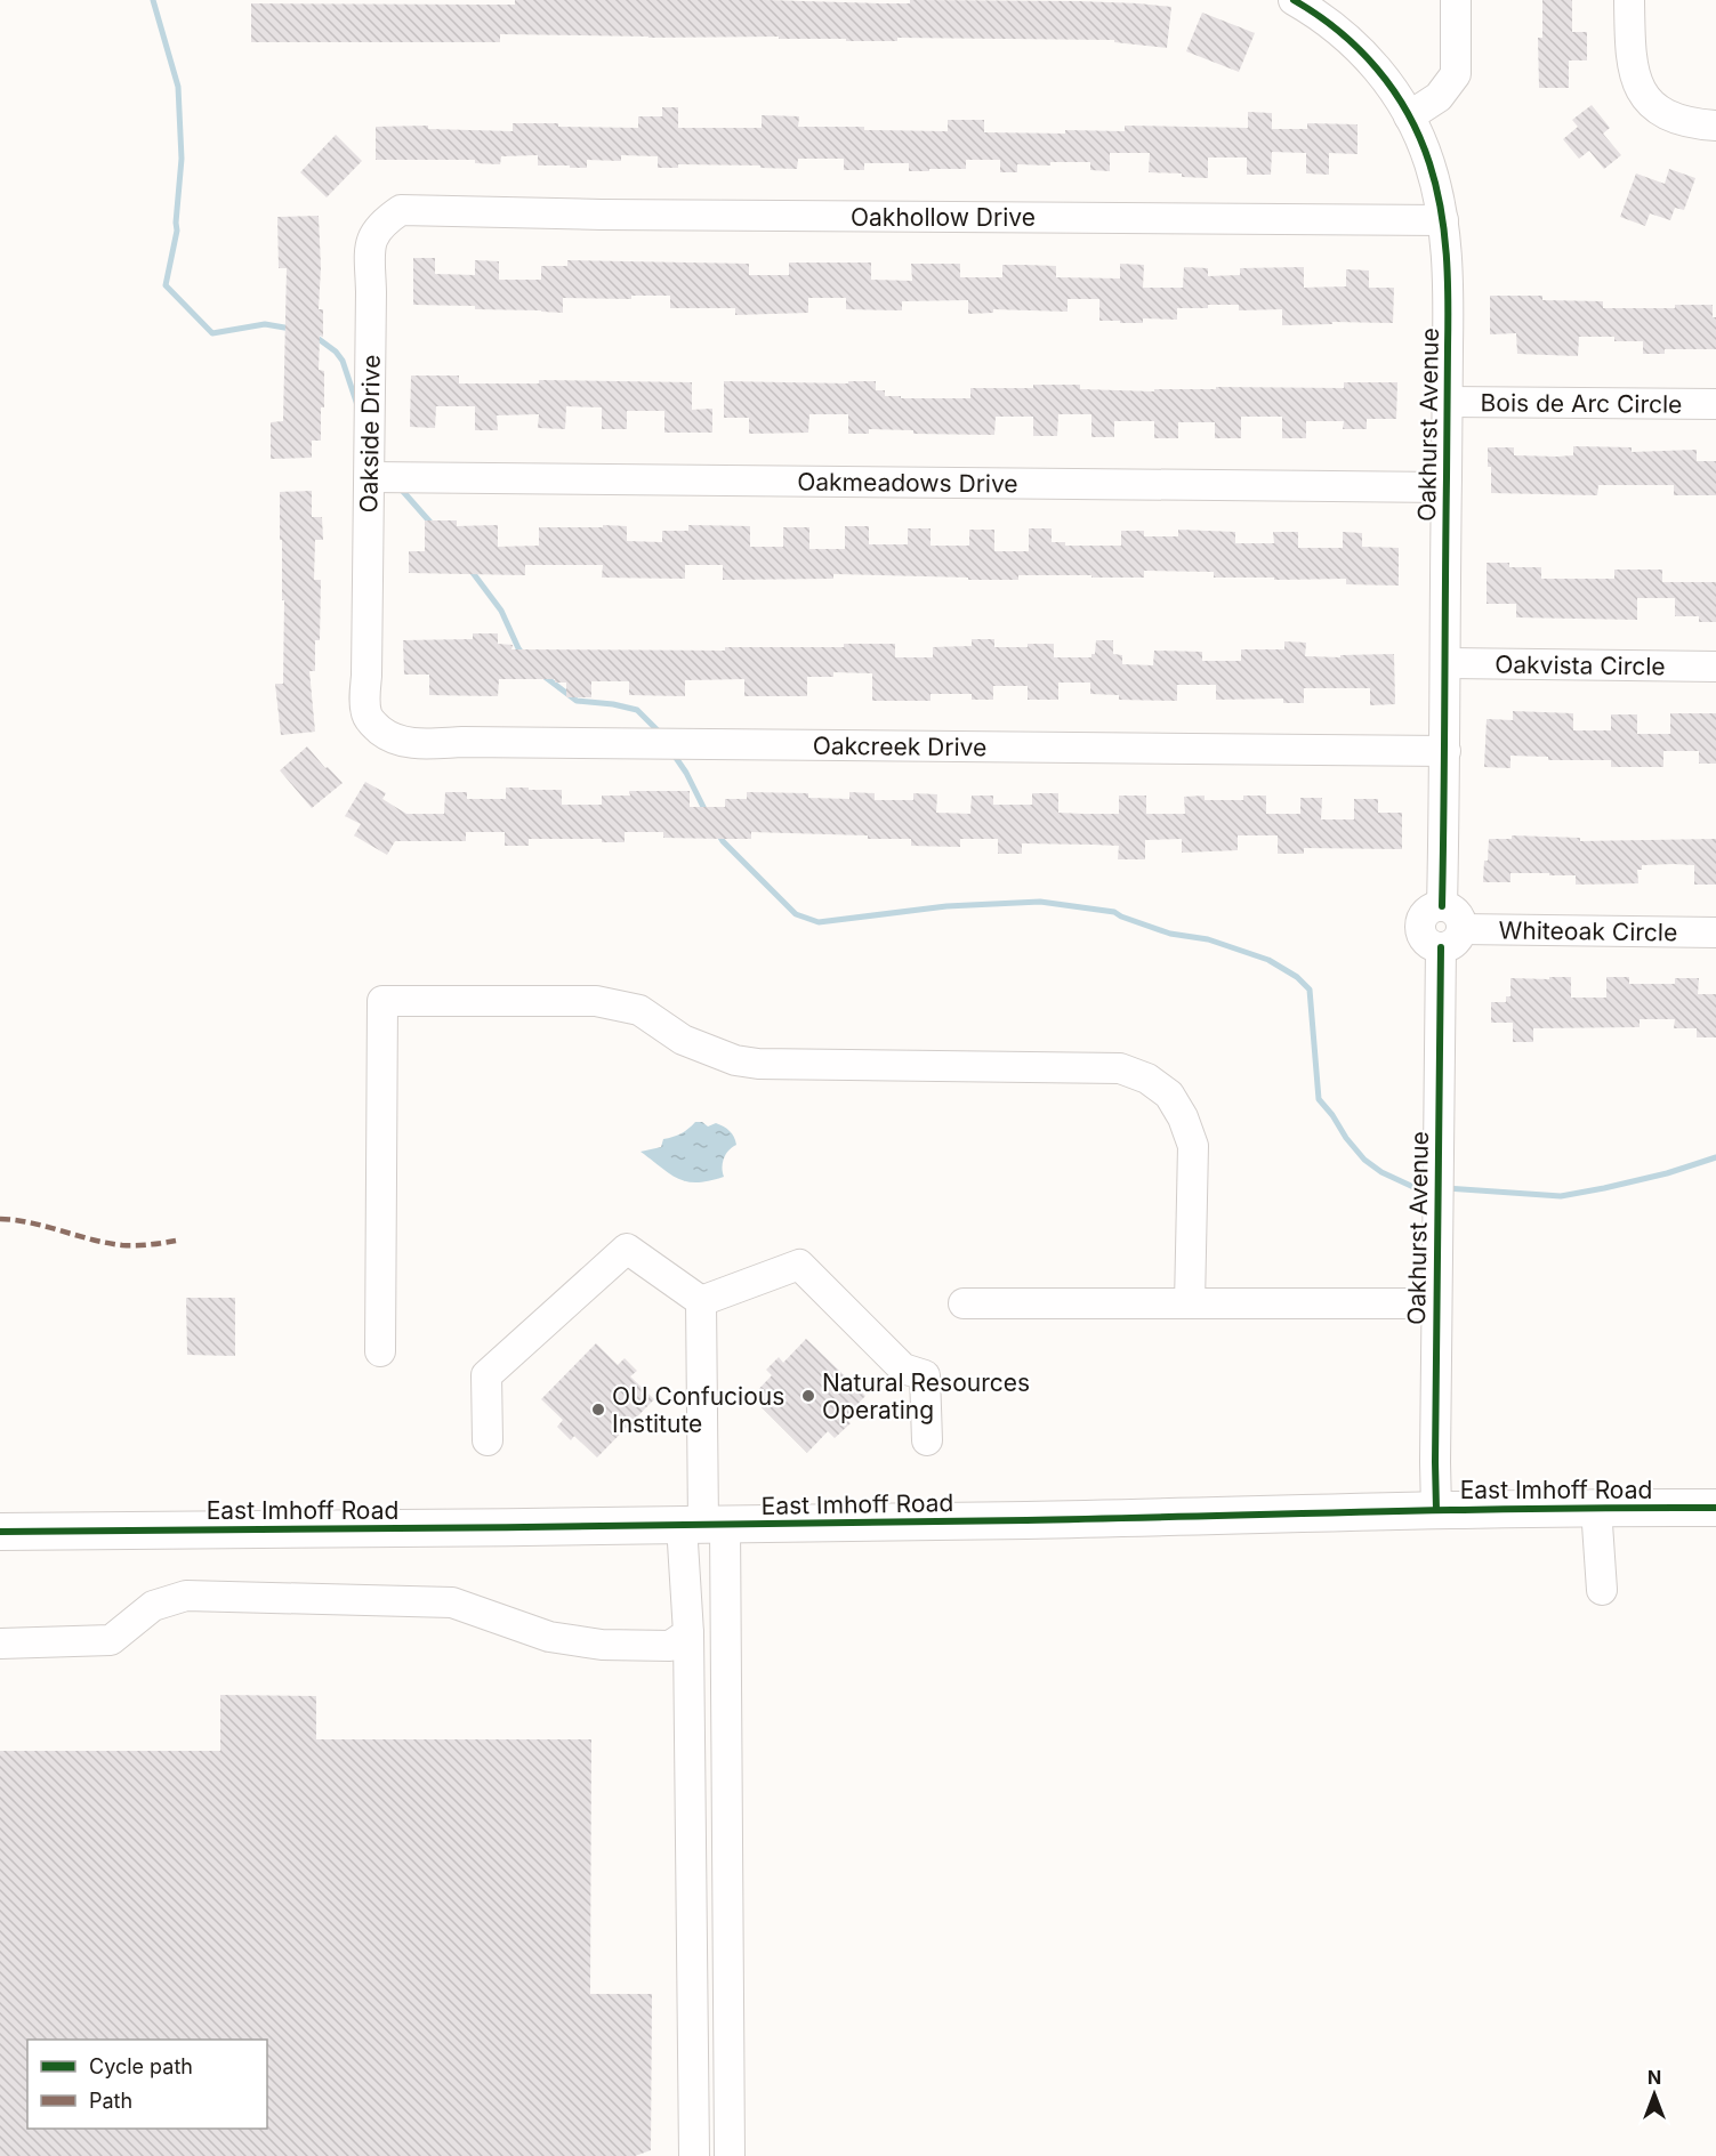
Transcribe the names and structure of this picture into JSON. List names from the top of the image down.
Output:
{
  "streets": {
    "main road": ["East Imhoff Road"],
    "street": [
      "Oakhollow Drive",
      "Bois de Arc Circle",
      "Oakhurst Avenue",
      "Oakside Drive",
      "Oakmeadows Drive",
      "Oakvista Circle",
      "Oakcreek Drive",
      "Whiteoak Circle"
    ]
  },
  "crossings": [
    ["Oakhollow Drive", "Oakhurst Avenue"],
    ["Oakhollow Drive", "Oakside Drive"],
    ["Bois de Arc Circle", "Oakhurst Avenue"],
    ["Oakhurst Avenue", "Oakmeadows Drive"],
    ["Oakhurst Avenue", "Oakvista Circle"],
    ["Oakhurst Avenue", "Oakcreek Drive"],
    ["Oakhurst Avenue", "Whiteoak Circle"],
    ["Oakhurst Avenue", "East Imhoff Road"],
    ["Oakside Drive", "Oakmeadows Drive"],
    ["Oakside Drive", "Oakcreek Drive"]
  ],
  "places": ["Natural Resources Operating", "OU Confucious Institute"],
  "legend": ["Cycle path", "Path"],
  "north": "top"
}
